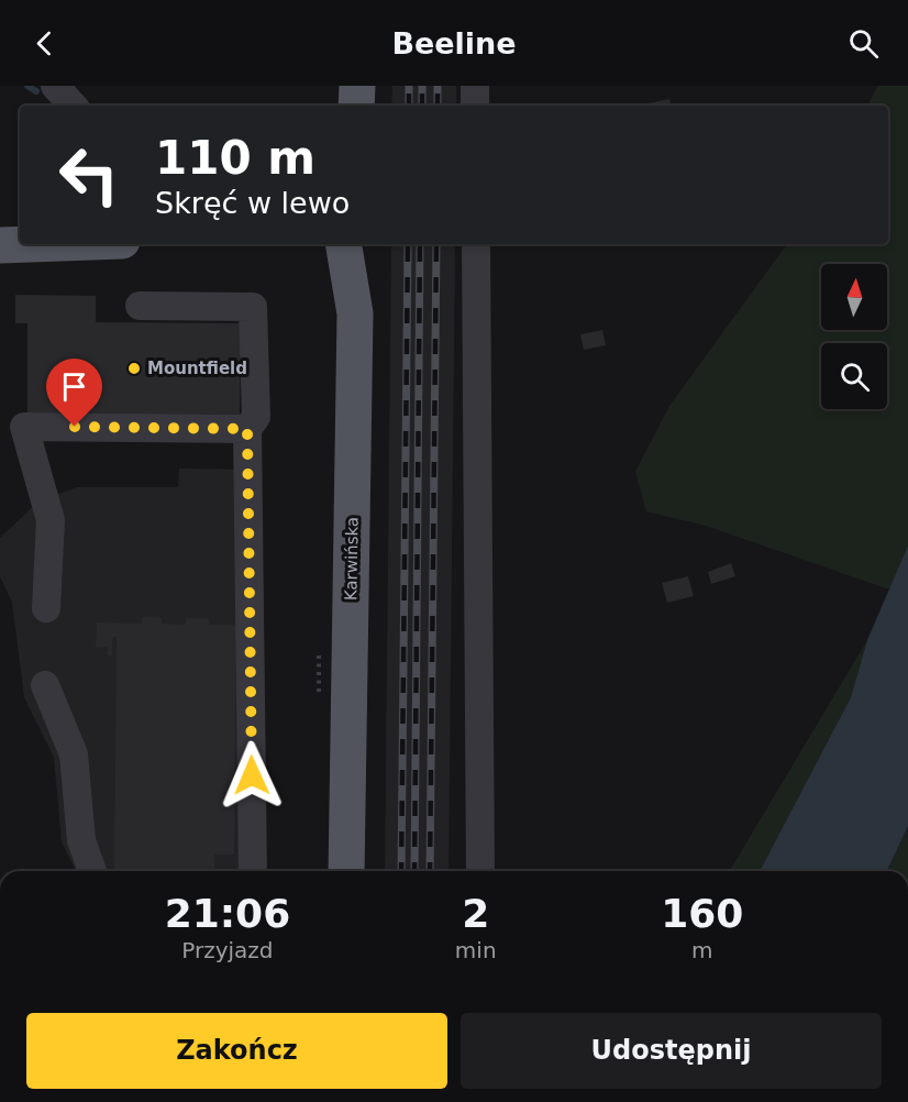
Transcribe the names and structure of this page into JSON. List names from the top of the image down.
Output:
{
  "streets": {
    "main road": ["Karwińska"]
  },
  "places": ["Mountfield"],
  "north": "top",
  "page": {
    "header": "Beeline",
    "turn": ["110 m", "Skręć w lewo"],
    "eta": [
      "21:06",
      "Przyjazd",
      "2",
      "min",
      "160",
      "m"
    ],
    "buttons": ["Zakończ", "Udostępnij"]
  }
}
